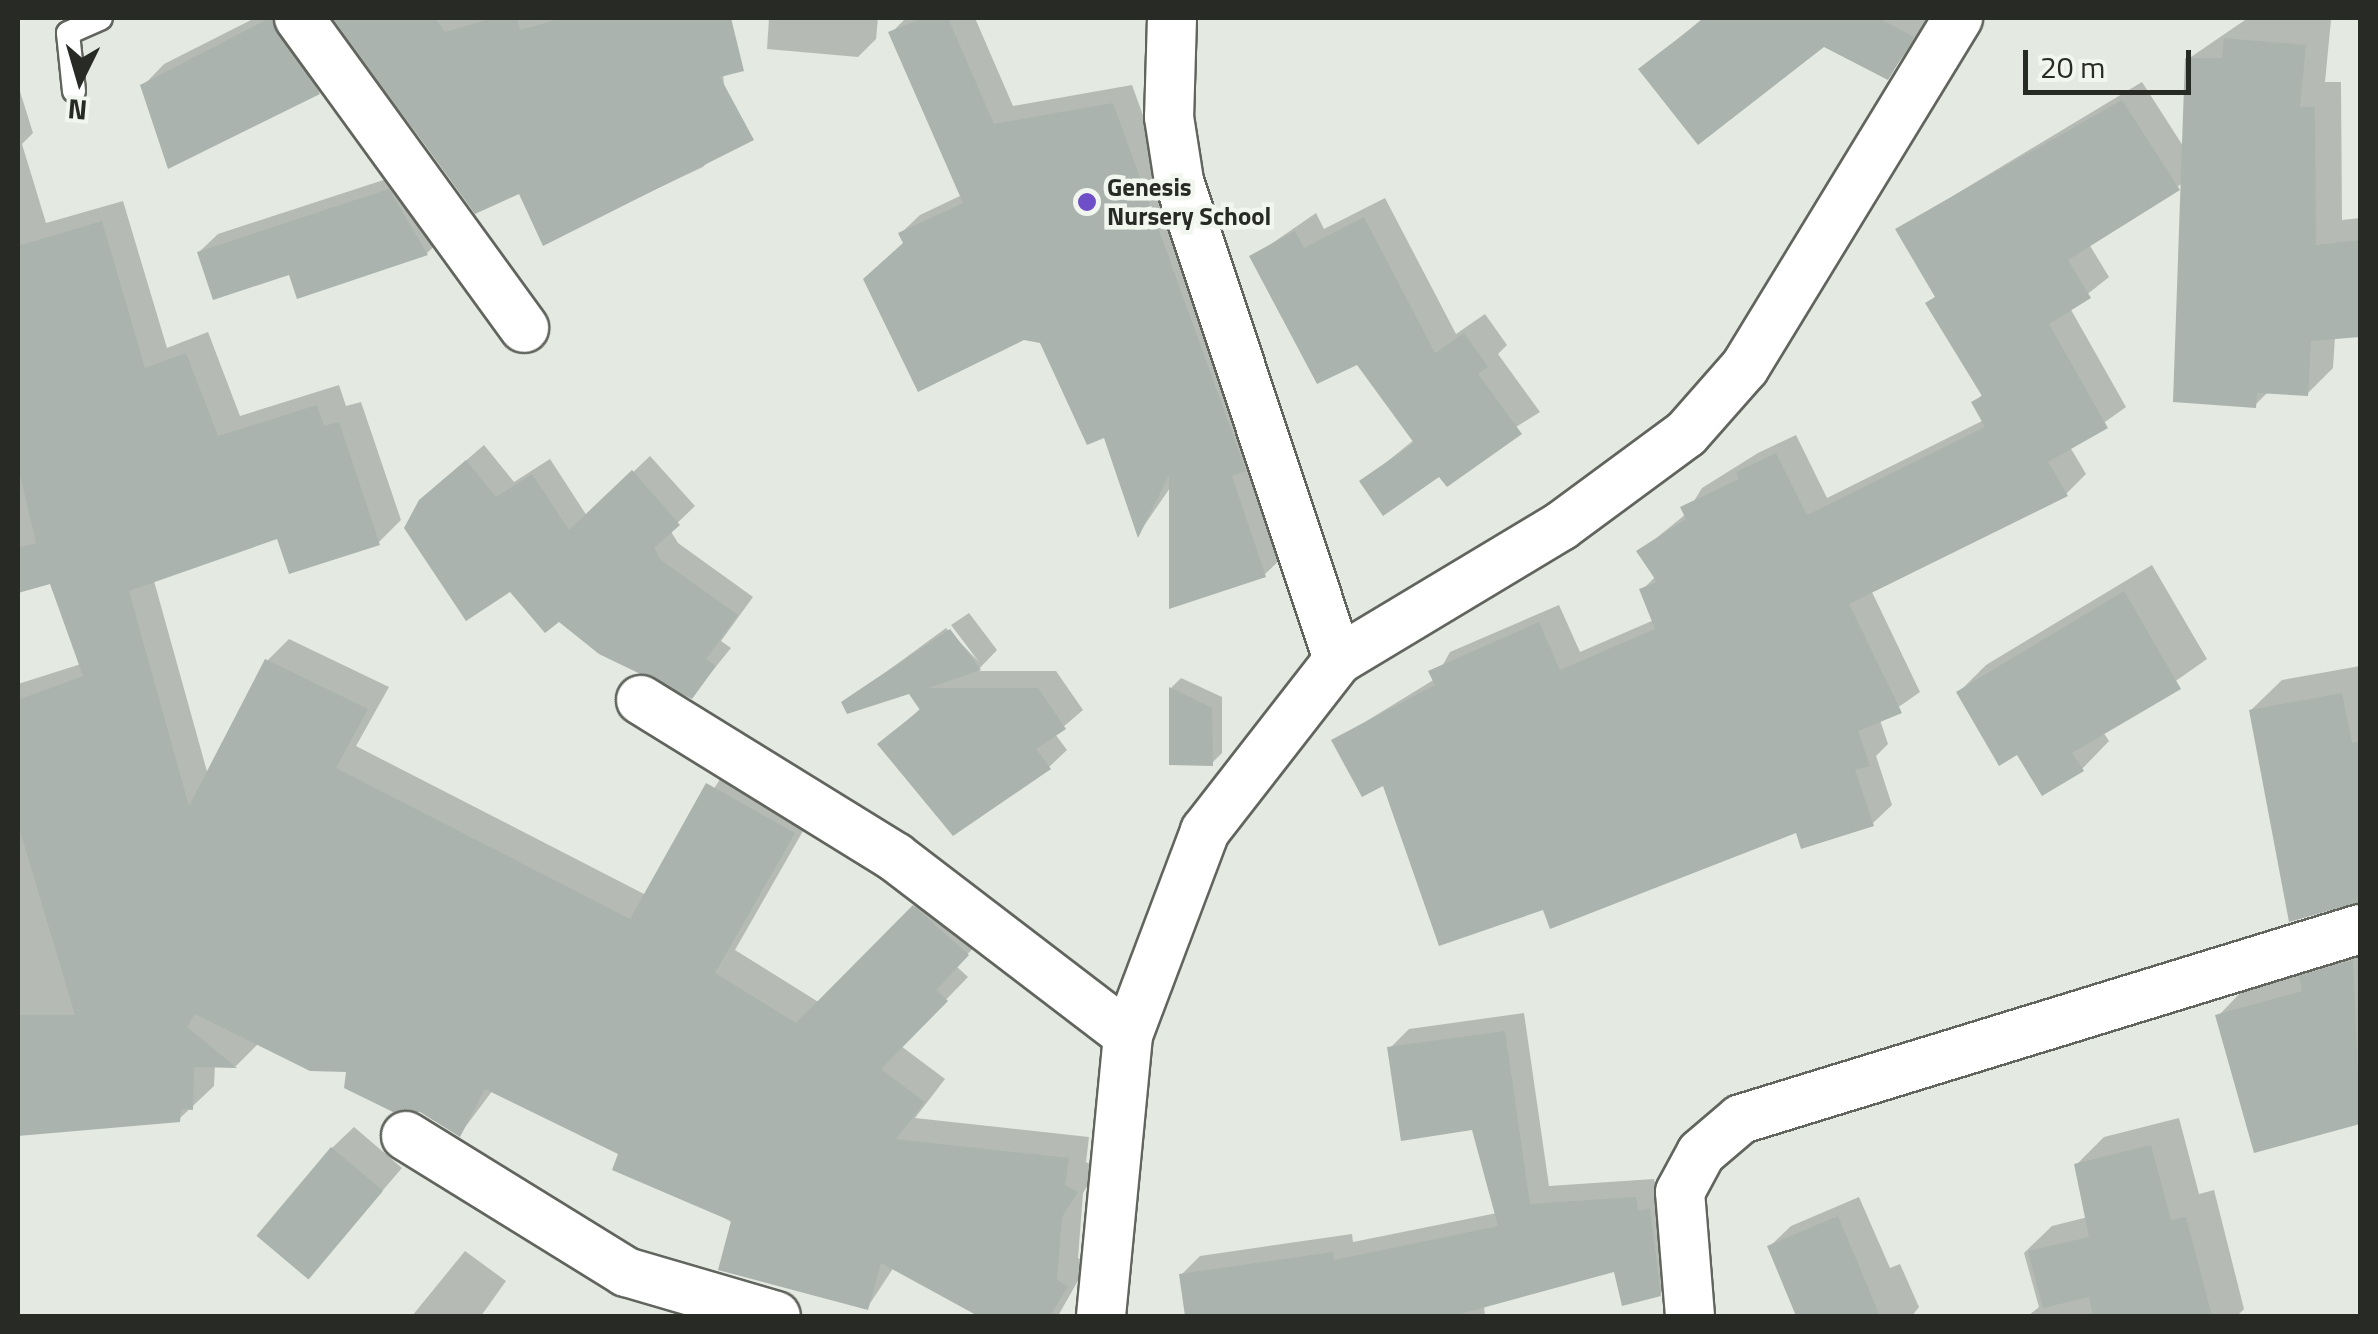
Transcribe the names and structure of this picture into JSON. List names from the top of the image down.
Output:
{
  "places": ["Genesis Nursery School"],
  "scale_bar": "20 m",
  "north": "bottom"
}
